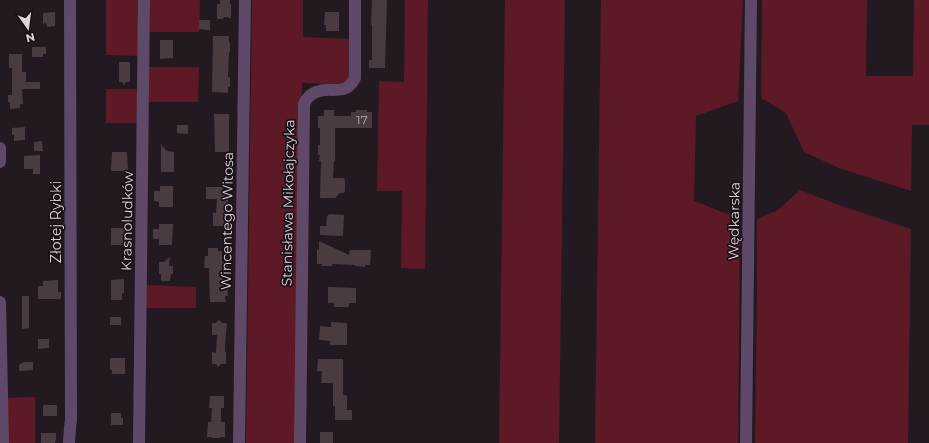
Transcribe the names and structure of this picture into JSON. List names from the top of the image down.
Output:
{
  "streets": {
    "street": [
      "Stanisława Mikołajczyka",
      "Krasnoludków",
      "Wincentego Witosa",
      "Wędkarska",
      "Złotej Rybki"
    ]
  },
  "house_numbers": ["17"],
  "north": "bottom"
}
